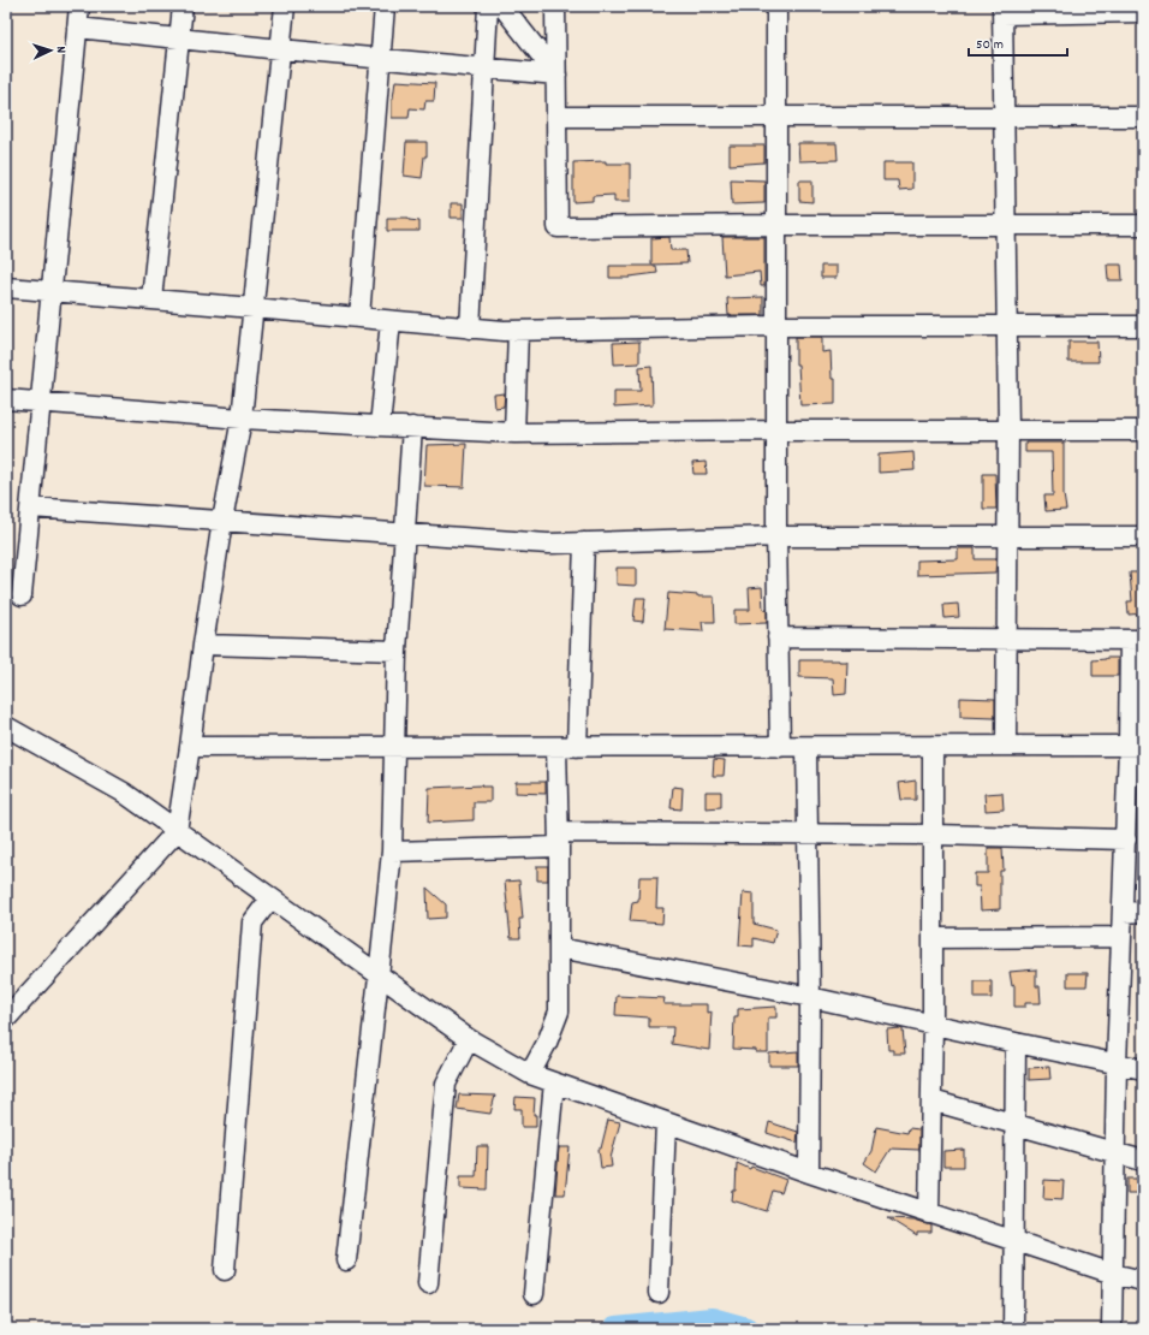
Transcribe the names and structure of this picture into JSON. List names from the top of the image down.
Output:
{
  "scale_bar": "50 m",
  "north": "right"
}
